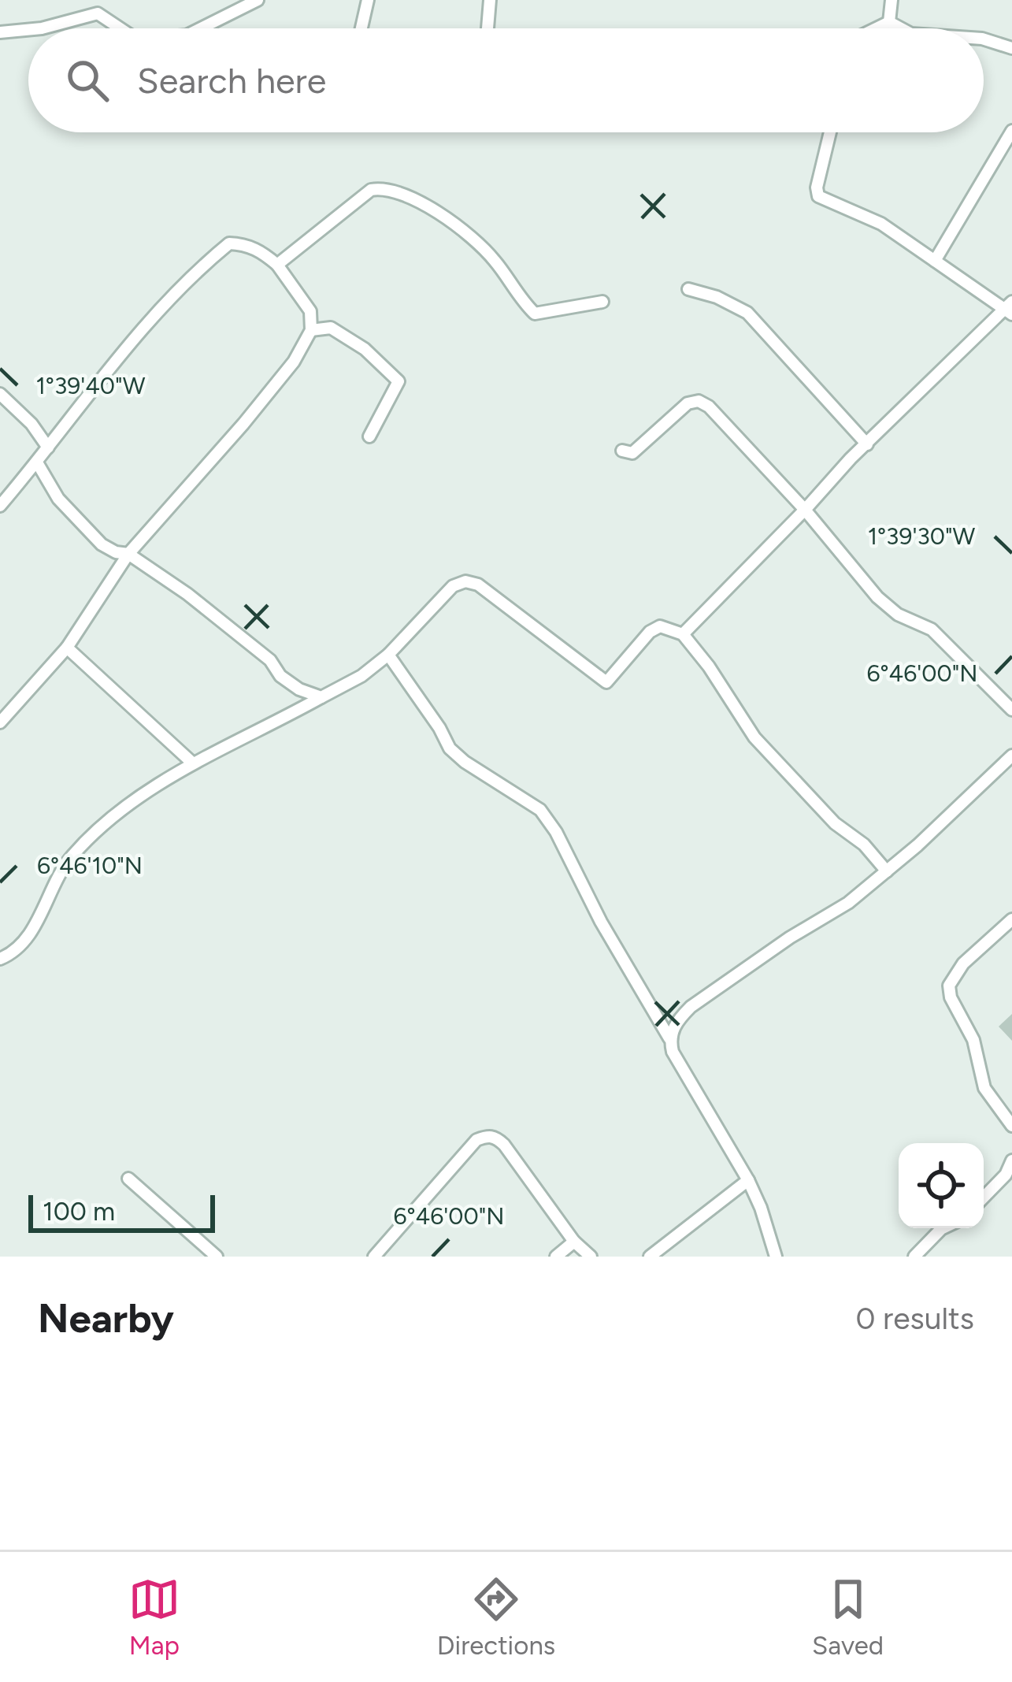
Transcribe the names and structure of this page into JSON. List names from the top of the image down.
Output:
{
  "scale_bar": "100 m",
  "page": {
    "search": "Search here",
    "scale": "100 m",
    "heading": ["Nearby", "0 results"],
    "nav": ["Map", "Directions", "Saved"]
  },
  "coordinates": [
    "1°39'40\"W",
    "1°39'30\"W",
    "6°46'00\"N",
    "6°46'10\"N"
  ]
}
